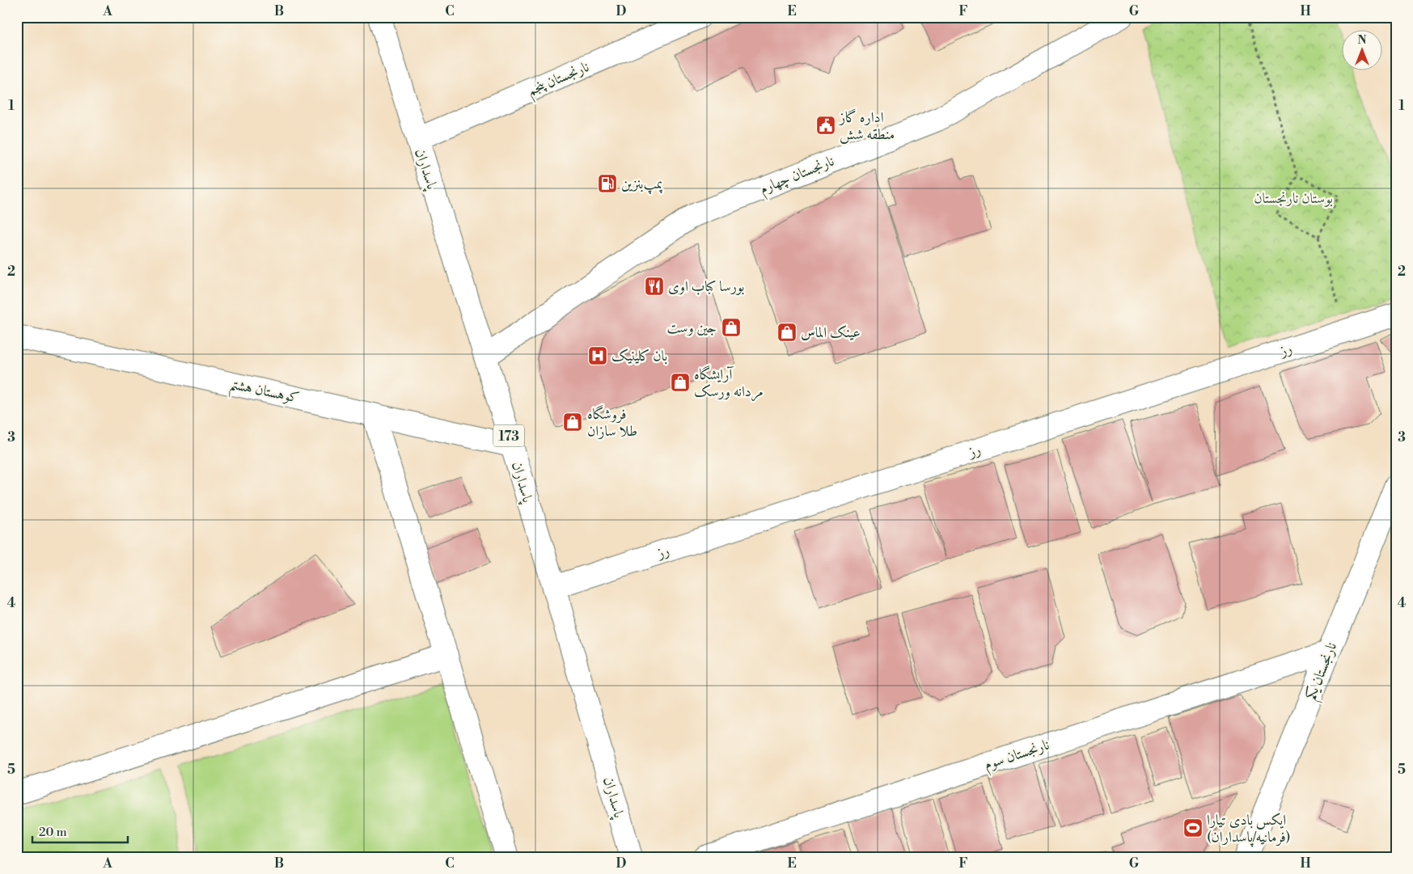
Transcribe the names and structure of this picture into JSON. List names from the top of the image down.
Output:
{
  "streets": {
    "street": [
      "نارنجستان پنجم",
      "پاسداران",
      "نارنجستان چهارم",
      "رز",
      "کوهستان هشتم",
      "173",
      "نارنجستان یکم",
      "نارنجستان سوم"
    ]
  },
  "crossings": [
    ["نارنجستان پنجم", "پاسداران"],
    ["پاسداران", "نارنجستان چهارم"],
    ["پاسداران", "رز"],
    ["پاسداران", "کوهستان هشتم"],
    ["نارنجستان یکم", "نارنجستان سوم"]
  ],
  "parks": ["بوستان نارنجستان"],
  "places": {
    "public building": ["اداره گاز منطقه شش"],
    "fuel station": ["پمپ‌بنزین"],
    "restaurant": ["بورسا کباب اوی"],
    "shop": [
      "جین وست",
      "عینک الماس",
      "آرایشگاه مردانه ورسک",
      "فروشگاه طلا سازان"
    ],
    "hospital": ["بان کلینیک"],
    "sports": ["ایکس بادی تیارا (فرمانیه/پاسداران)"]
  },
  "scale_bar": "20 m",
  "north": "top",
  "grid": {
    "columns": [
      "A",
      "B",
      "C",
      "D",
      "E",
      "F",
      "G",
      "H"
    ],
    "rows": [
      "1",
      "2",
      "3",
      "4",
      "5"
    ]
  }
}
